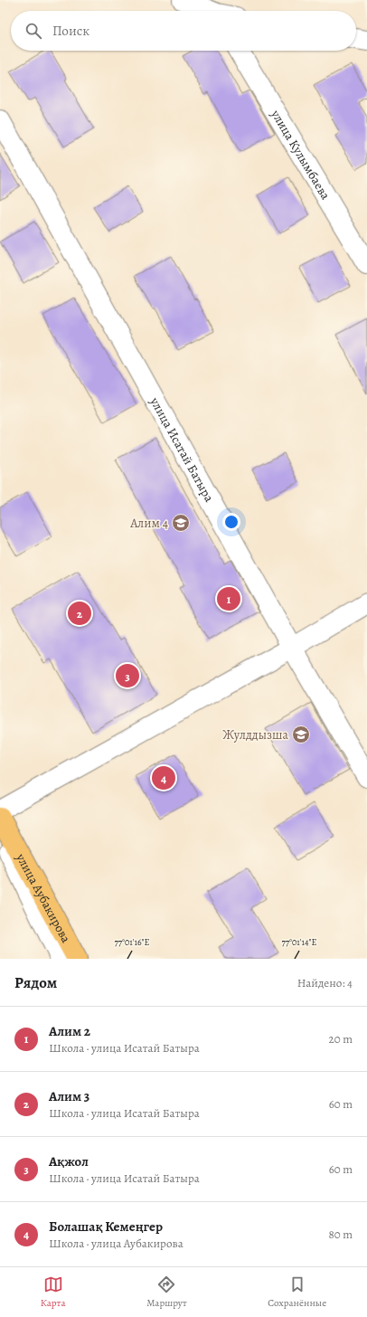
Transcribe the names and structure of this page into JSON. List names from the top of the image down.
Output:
{
  "streets": {
    "main road": ["улица Аубакирова"],
    "street": ["улица Кулымбаева", "улица Исатай Батыра"]
  },
  "places": {
    "school or university": ["Алим 4", "Жулддызша"]
  },
  "page": {
    "search": "Поиск",
    "pins": [
      "1",
      "2",
      "3",
      "4"
    ],
    "heading": ["Рядом", "Найдено: 4"],
    "list": [
      {
        "mark": "1",
        "name": "Алим 2",
        "note": "Школа · улица Исатай Батыра",
        "value": "20 m"
      },
      {
        "mark": "2",
        "name": "Алим 3",
        "note": "Школа · улица Исатай Батыра",
        "value": "60 m"
      },
      {
        "mark": "3",
        "name": "Ақжол",
        "note": "Школа · улица Исатай Батыра",
        "value": "60 m"
      },
      {
        "mark": "4",
        "name": "Болашақ Кемеңгер",
        "note": "Школа · улица Аубакирова",
        "value": "80 m"
      }
    ],
    "nav": ["Карта", "Маршрут", "Сохранённые"]
  },
  "coordinates": ["77°01'16\"E", "77°01'14\"E"]
}
